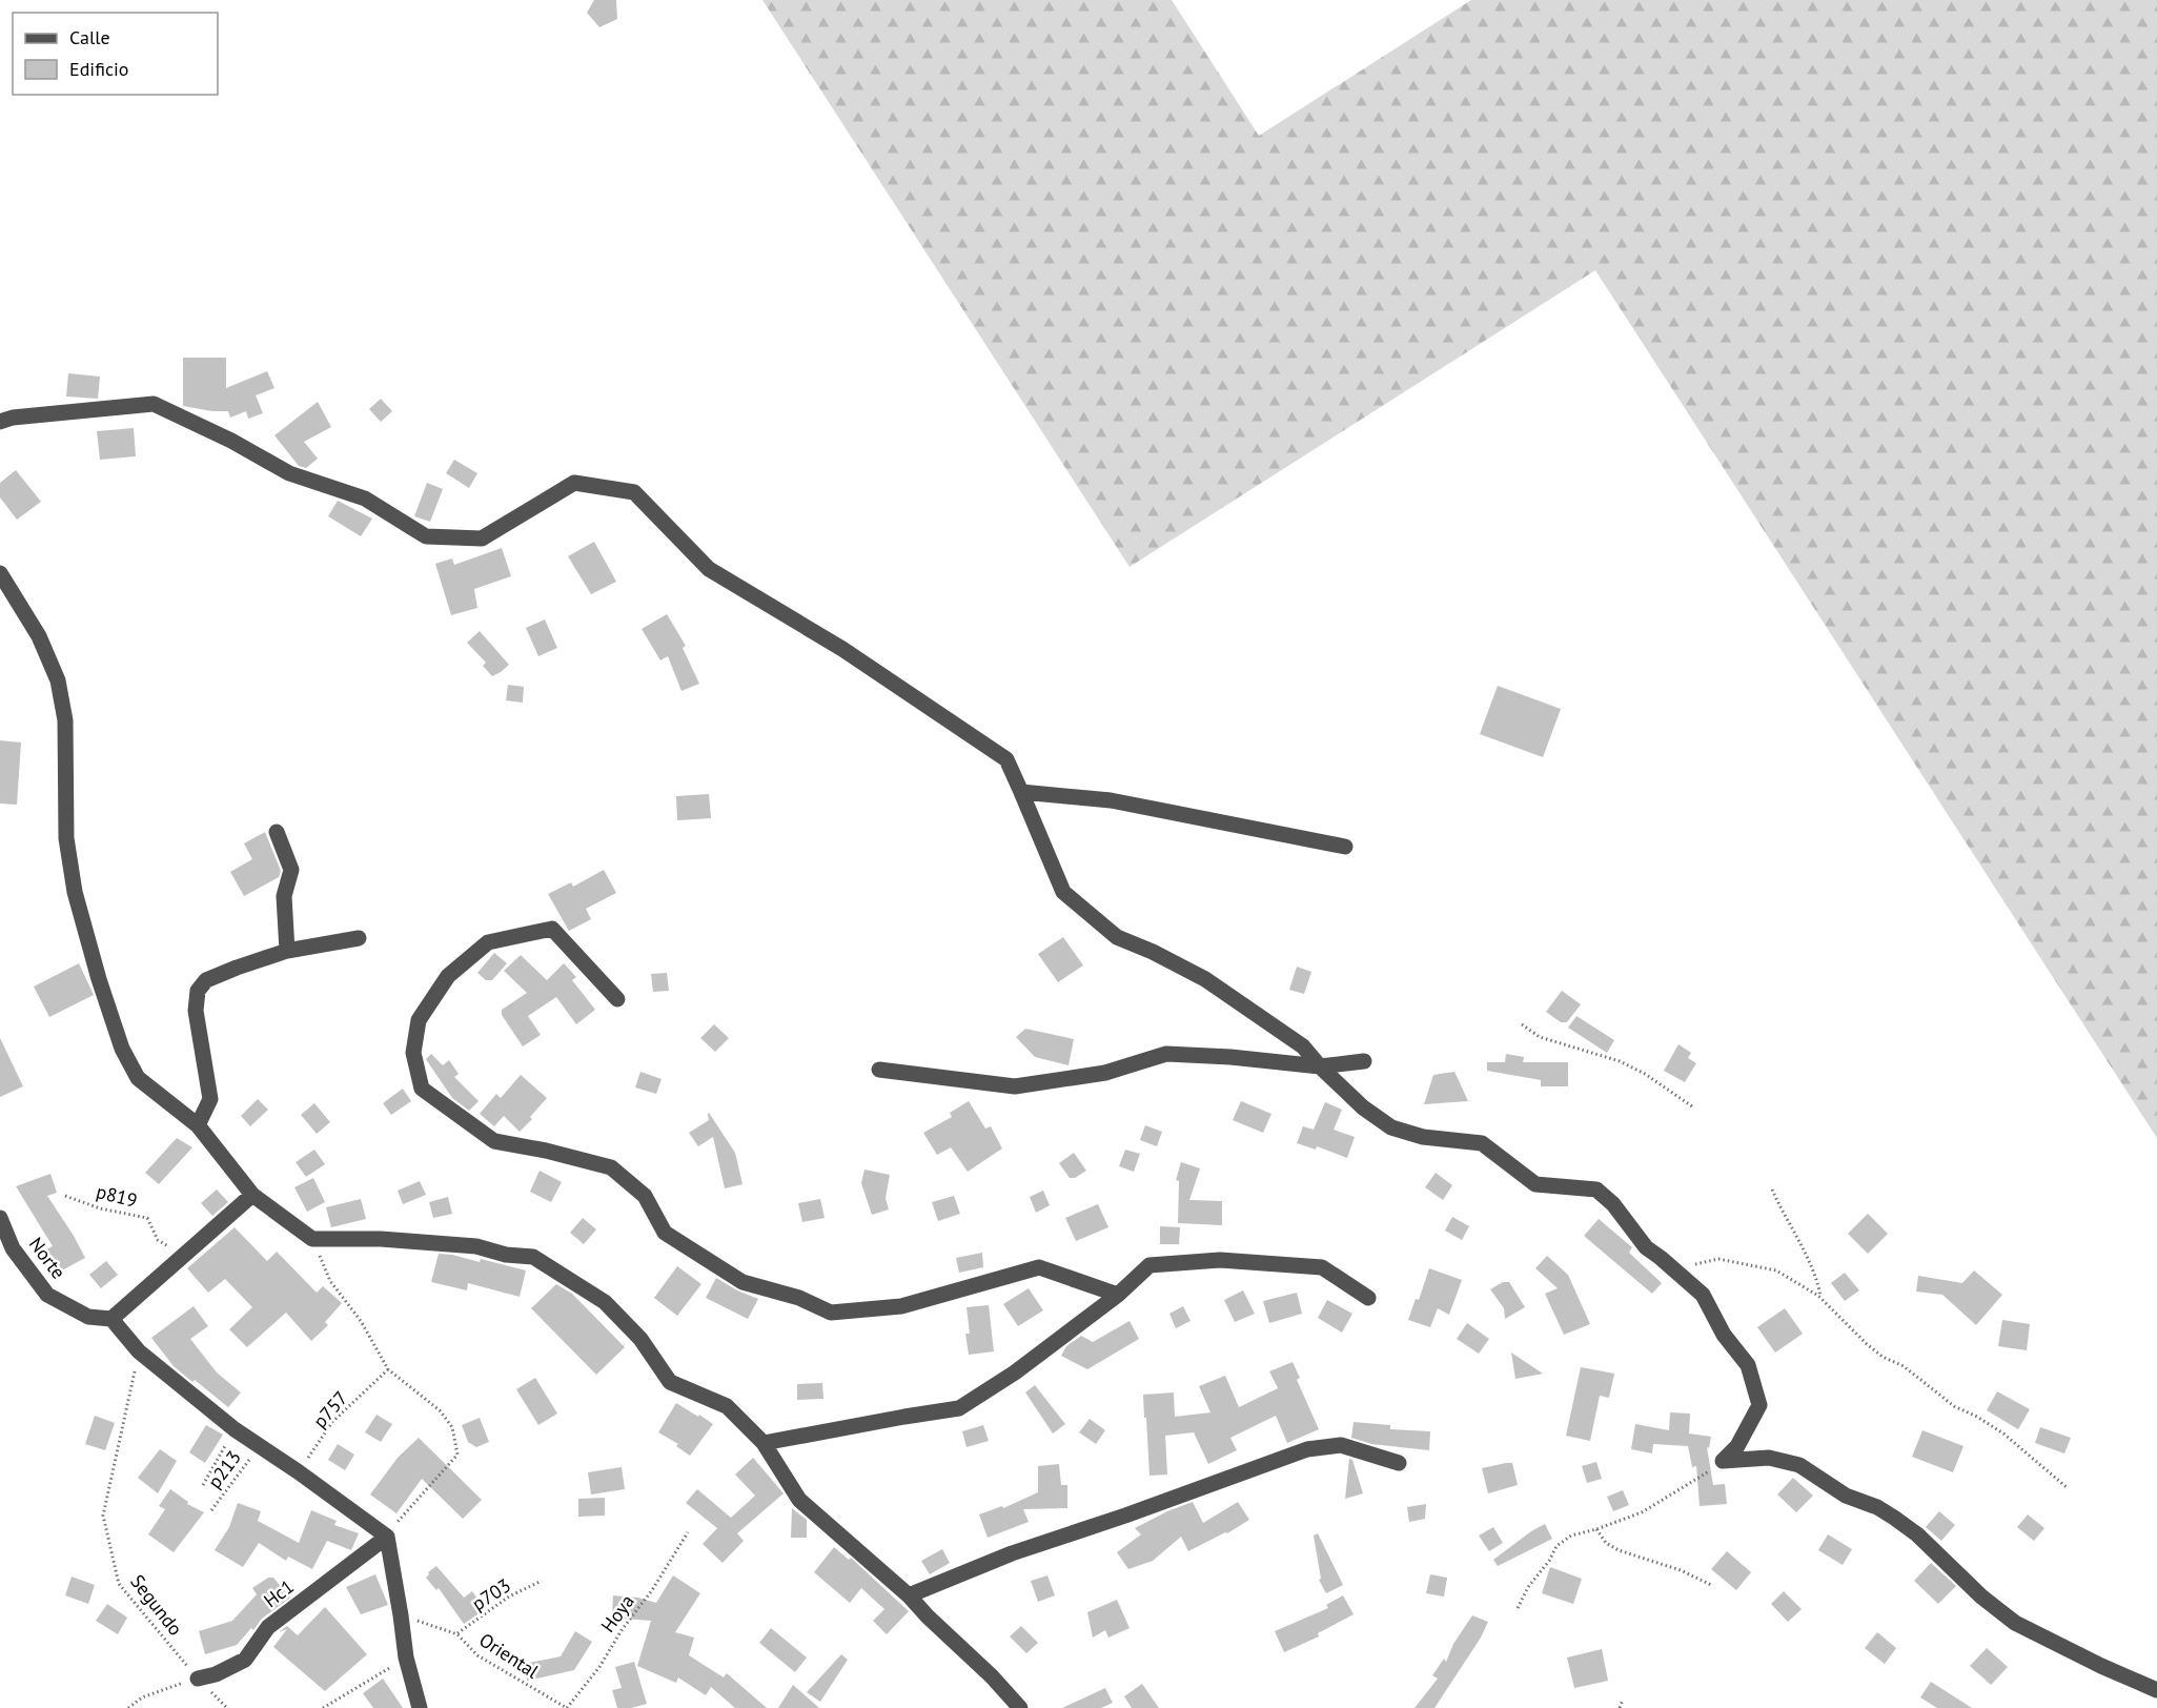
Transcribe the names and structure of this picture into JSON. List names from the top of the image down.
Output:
{
  "streets": {
    "street": ["Norte", "Hc1"],
    "path": [
      "p819",
      "p757",
      "p213",
      "p703",
      "Segundo",
      "Hoya",
      "Oriental"
    ]
  },
  "crossings": [
    ["Hc1", "Segundo"],
    ["p703", "Oriental"],
    ["Hoya", "Oriental"]
  ],
  "legend": ["Calle", "Edificio"]
}
